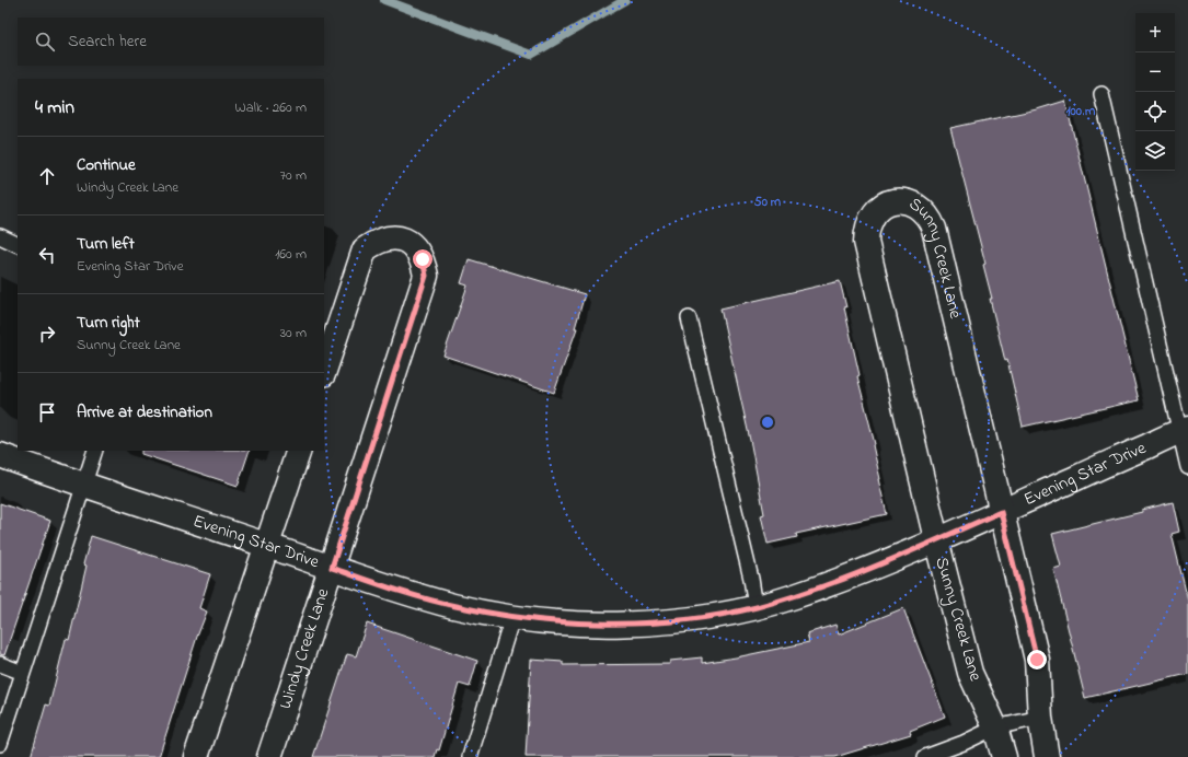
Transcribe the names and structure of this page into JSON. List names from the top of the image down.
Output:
{
  "streets": {
    "street": ["Sunny Creek Lane", "Evening Star Drive", "Windy Creek Lane"]
  },
  "crossings": [
    ["Sunny Creek Lane", "Evening Star Drive"],
    ["Evening Star Drive", "Windy Creek Lane"]
  ],
  "page": {
    "map_buttons": ["+", "−"],
    "search": "Search here",
    "heading": ["4 min", "Walk · 260 m"],
    "list": [
      ["Continue", "Windy Creek Lane", "70 m"],
      ["Turn left", "Evening Star Drive", "160 m"],
      ["Turn right", "Sunny Creek Lane", "30 m"],
      "Arrive at destination"
    ]
  },
  "rings": ["100 m", "50 m"]
}
